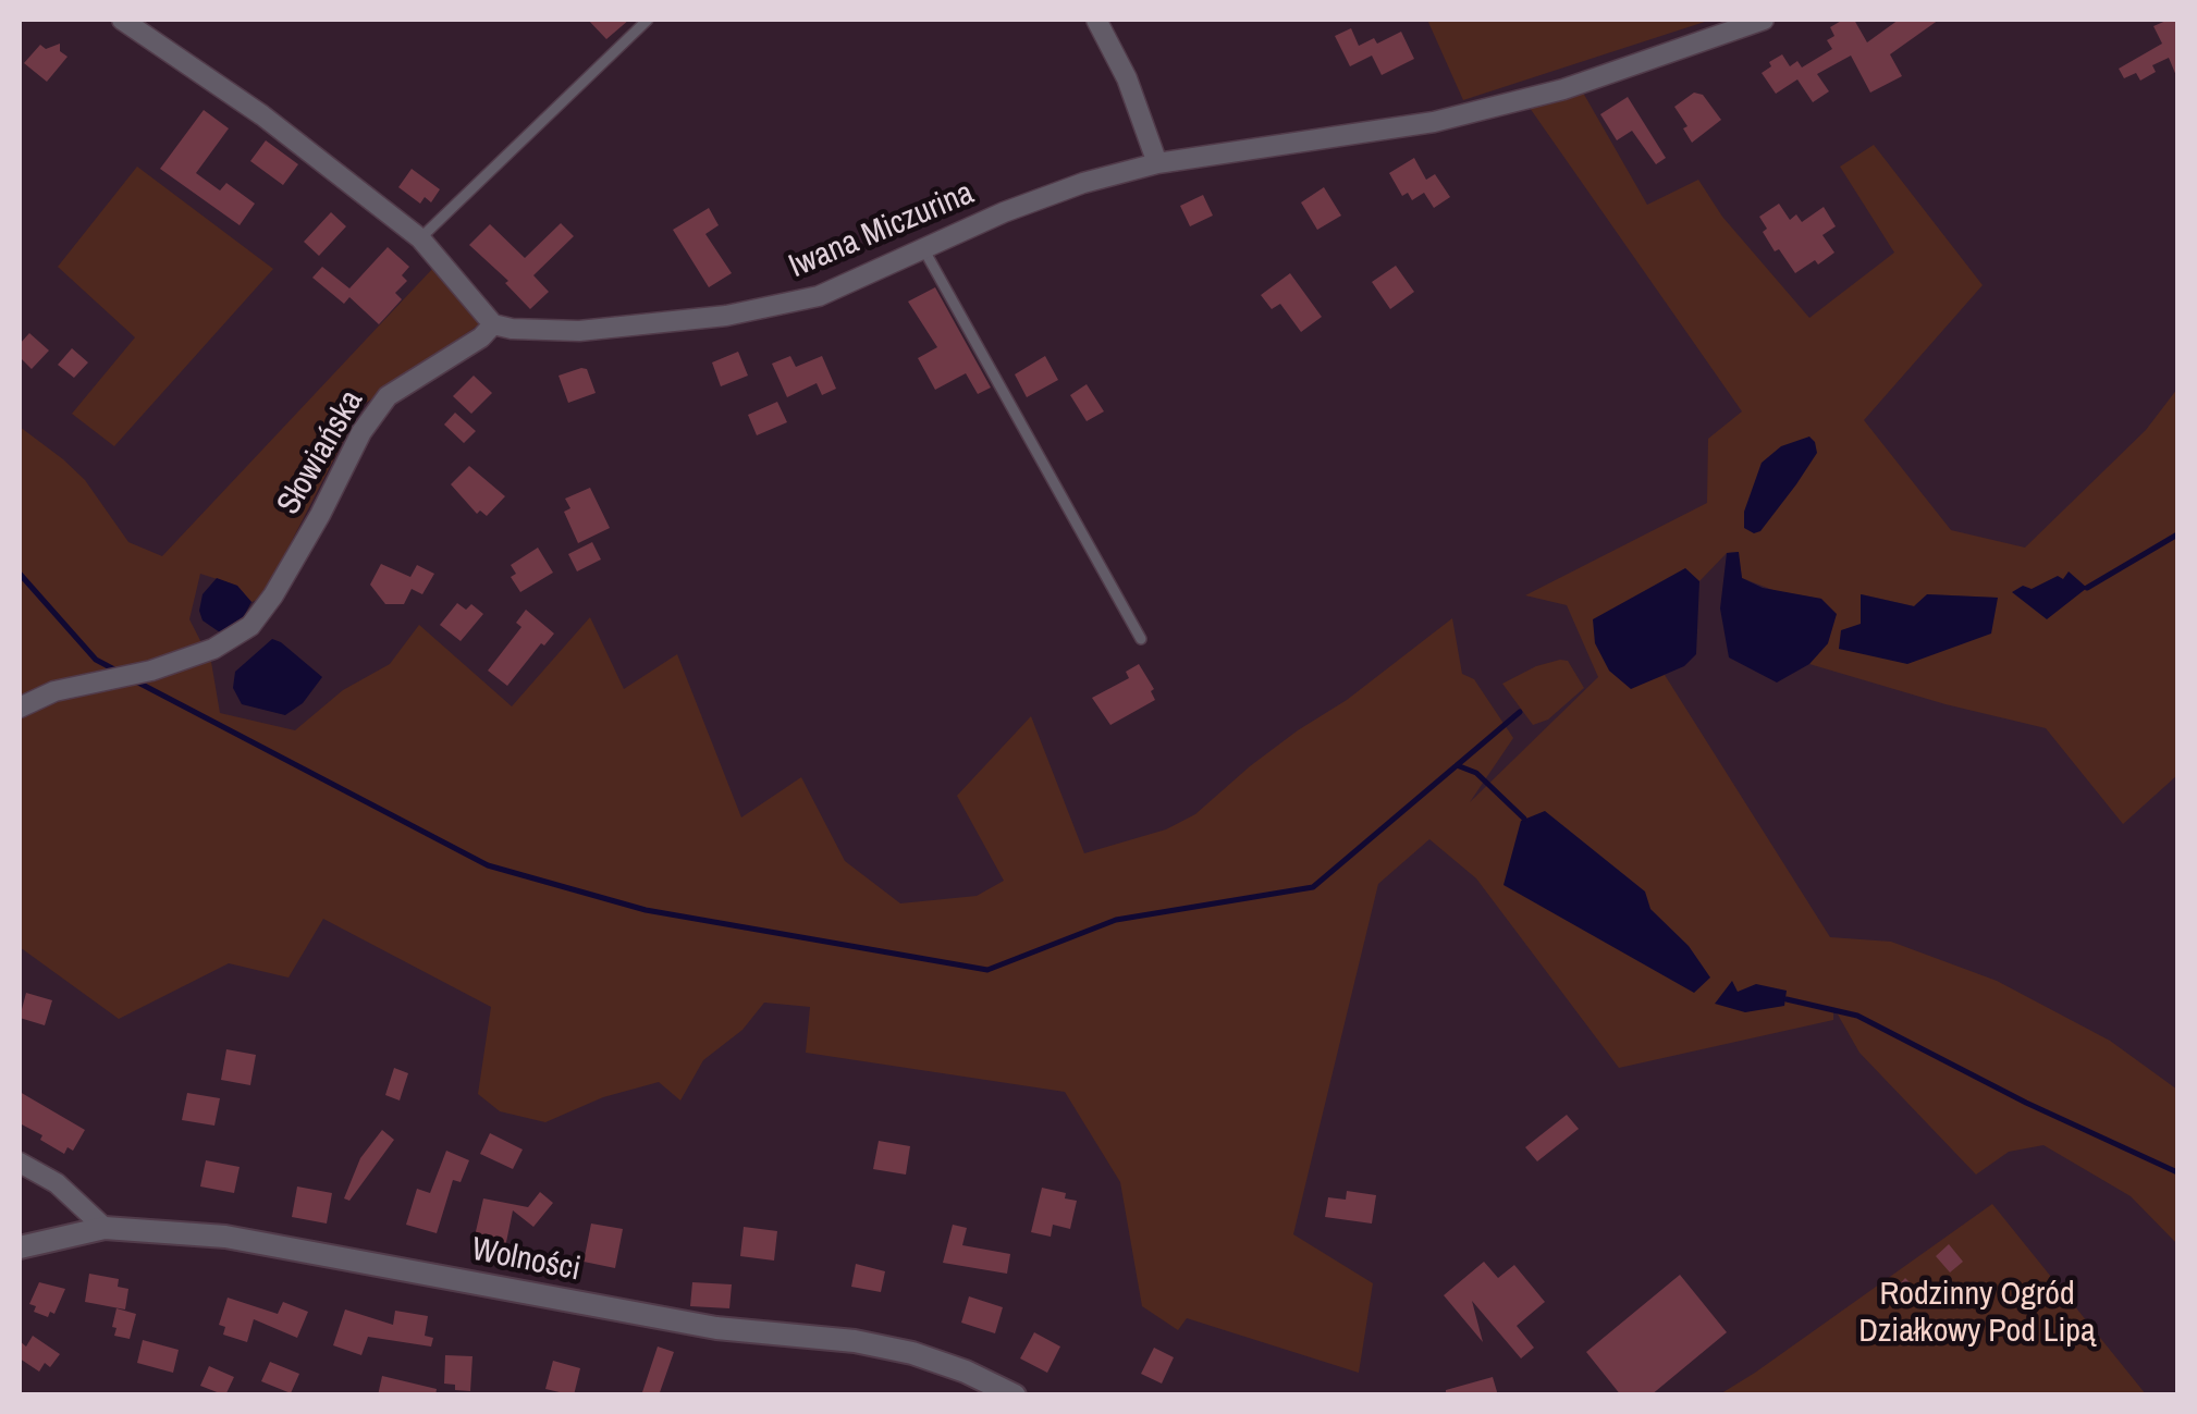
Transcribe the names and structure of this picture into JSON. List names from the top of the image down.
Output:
{
  "streets": {
    "street": ["Iwana Miczurina", "Słowiańska", "Wolności"]
  },
  "crossings": [
    ["Iwana Miczurina", "Słowiańska"]
  ],
  "parks": ["Rodzinny Ogród Działkowy Pod Lipą"]
}
